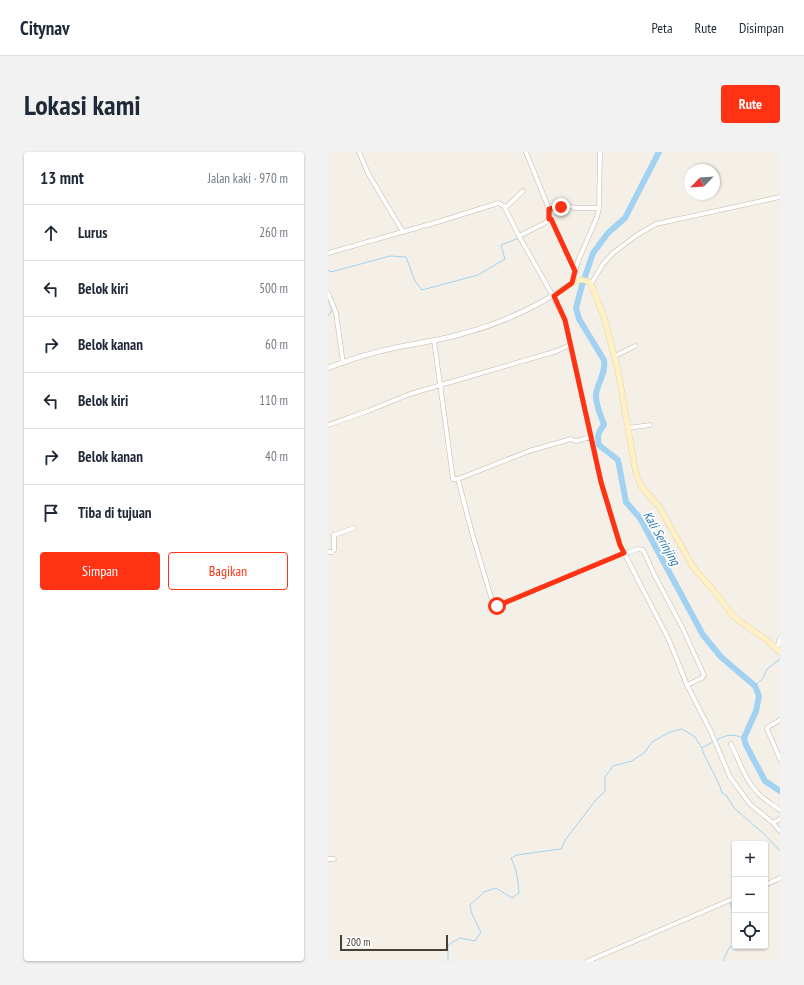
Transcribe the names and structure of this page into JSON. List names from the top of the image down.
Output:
{
  "water": ["Kali Serinjing"],
  "scale_bar": "200 m",
  "north": "bottom left",
  "page": {
    "header": "Citynav",
    "nav": ["Peta", "Rute", "Disimpan"],
    "buttons": [
      "Rute",
      ["Simpan", "Bagikan"]
    ],
    "title": "Lokasi kami",
    "heading": ["13 mnt", "Jalan kaki · 970 m"],
    "list": [
      ["Lurus", "260 m"],
      ["Belok kiri", "500 m"],
      ["Belok kanan", "60 m"],
      ["Belok kiri", "110 m"],
      ["Belok kanan", "40 m"],
      "Tiba di tujuan"
    ],
    "map_buttons": ["+", "−"],
    "scale": "200 m"
  }
}
